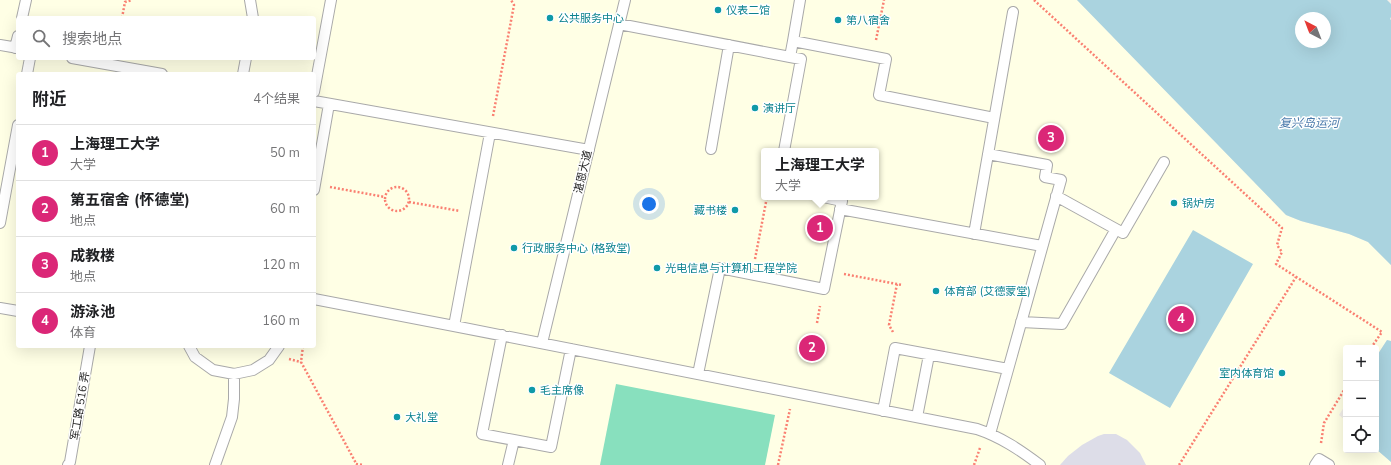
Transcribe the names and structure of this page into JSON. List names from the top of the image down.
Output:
{
  "streets": {
    "lane": ["湛恩大道", "军工路 516 弄"]
  },
  "water": ["复兴岛运河"],
  "places": [
    "仪表二馆",
    "公共服务中心",
    "第八宿舍",
    "演讲厅",
    "锅炉房",
    "藏书楼",
    "行政服务中心 (格致堂)",
    "光电信息与计算机工程学院",
    "体育部 (艾德蒙堂)",
    "室内体育馆",
    "毛主席像",
    "大礼堂"
  ],
  "north": "top left",
  "page": {
    "search": "搜索地点",
    "heading": ["附近", "4个结果"],
    "pins": [
      "3",
      "1",
      "4",
      "2"
    ],
    "list": [
      {
        "mark": "1",
        "name": "上海理工大学",
        "note": "大学",
        "value": "50 m"
      },
      {
        "mark": "2",
        "name": "第五宿舍 (怀德堂)",
        "note": "地点",
        "value": "60 m"
      },
      {
        "mark": "3",
        "name": "成教楼",
        "note": "地点",
        "value": "120 m"
      },
      {
        "mark": "4",
        "name": "游泳池",
        "note": "体育",
        "value": "160 m"
      }
    ],
    "popup": ["上海理工大学", "大学"],
    "map_buttons": ["+", "−"]
  }
}
